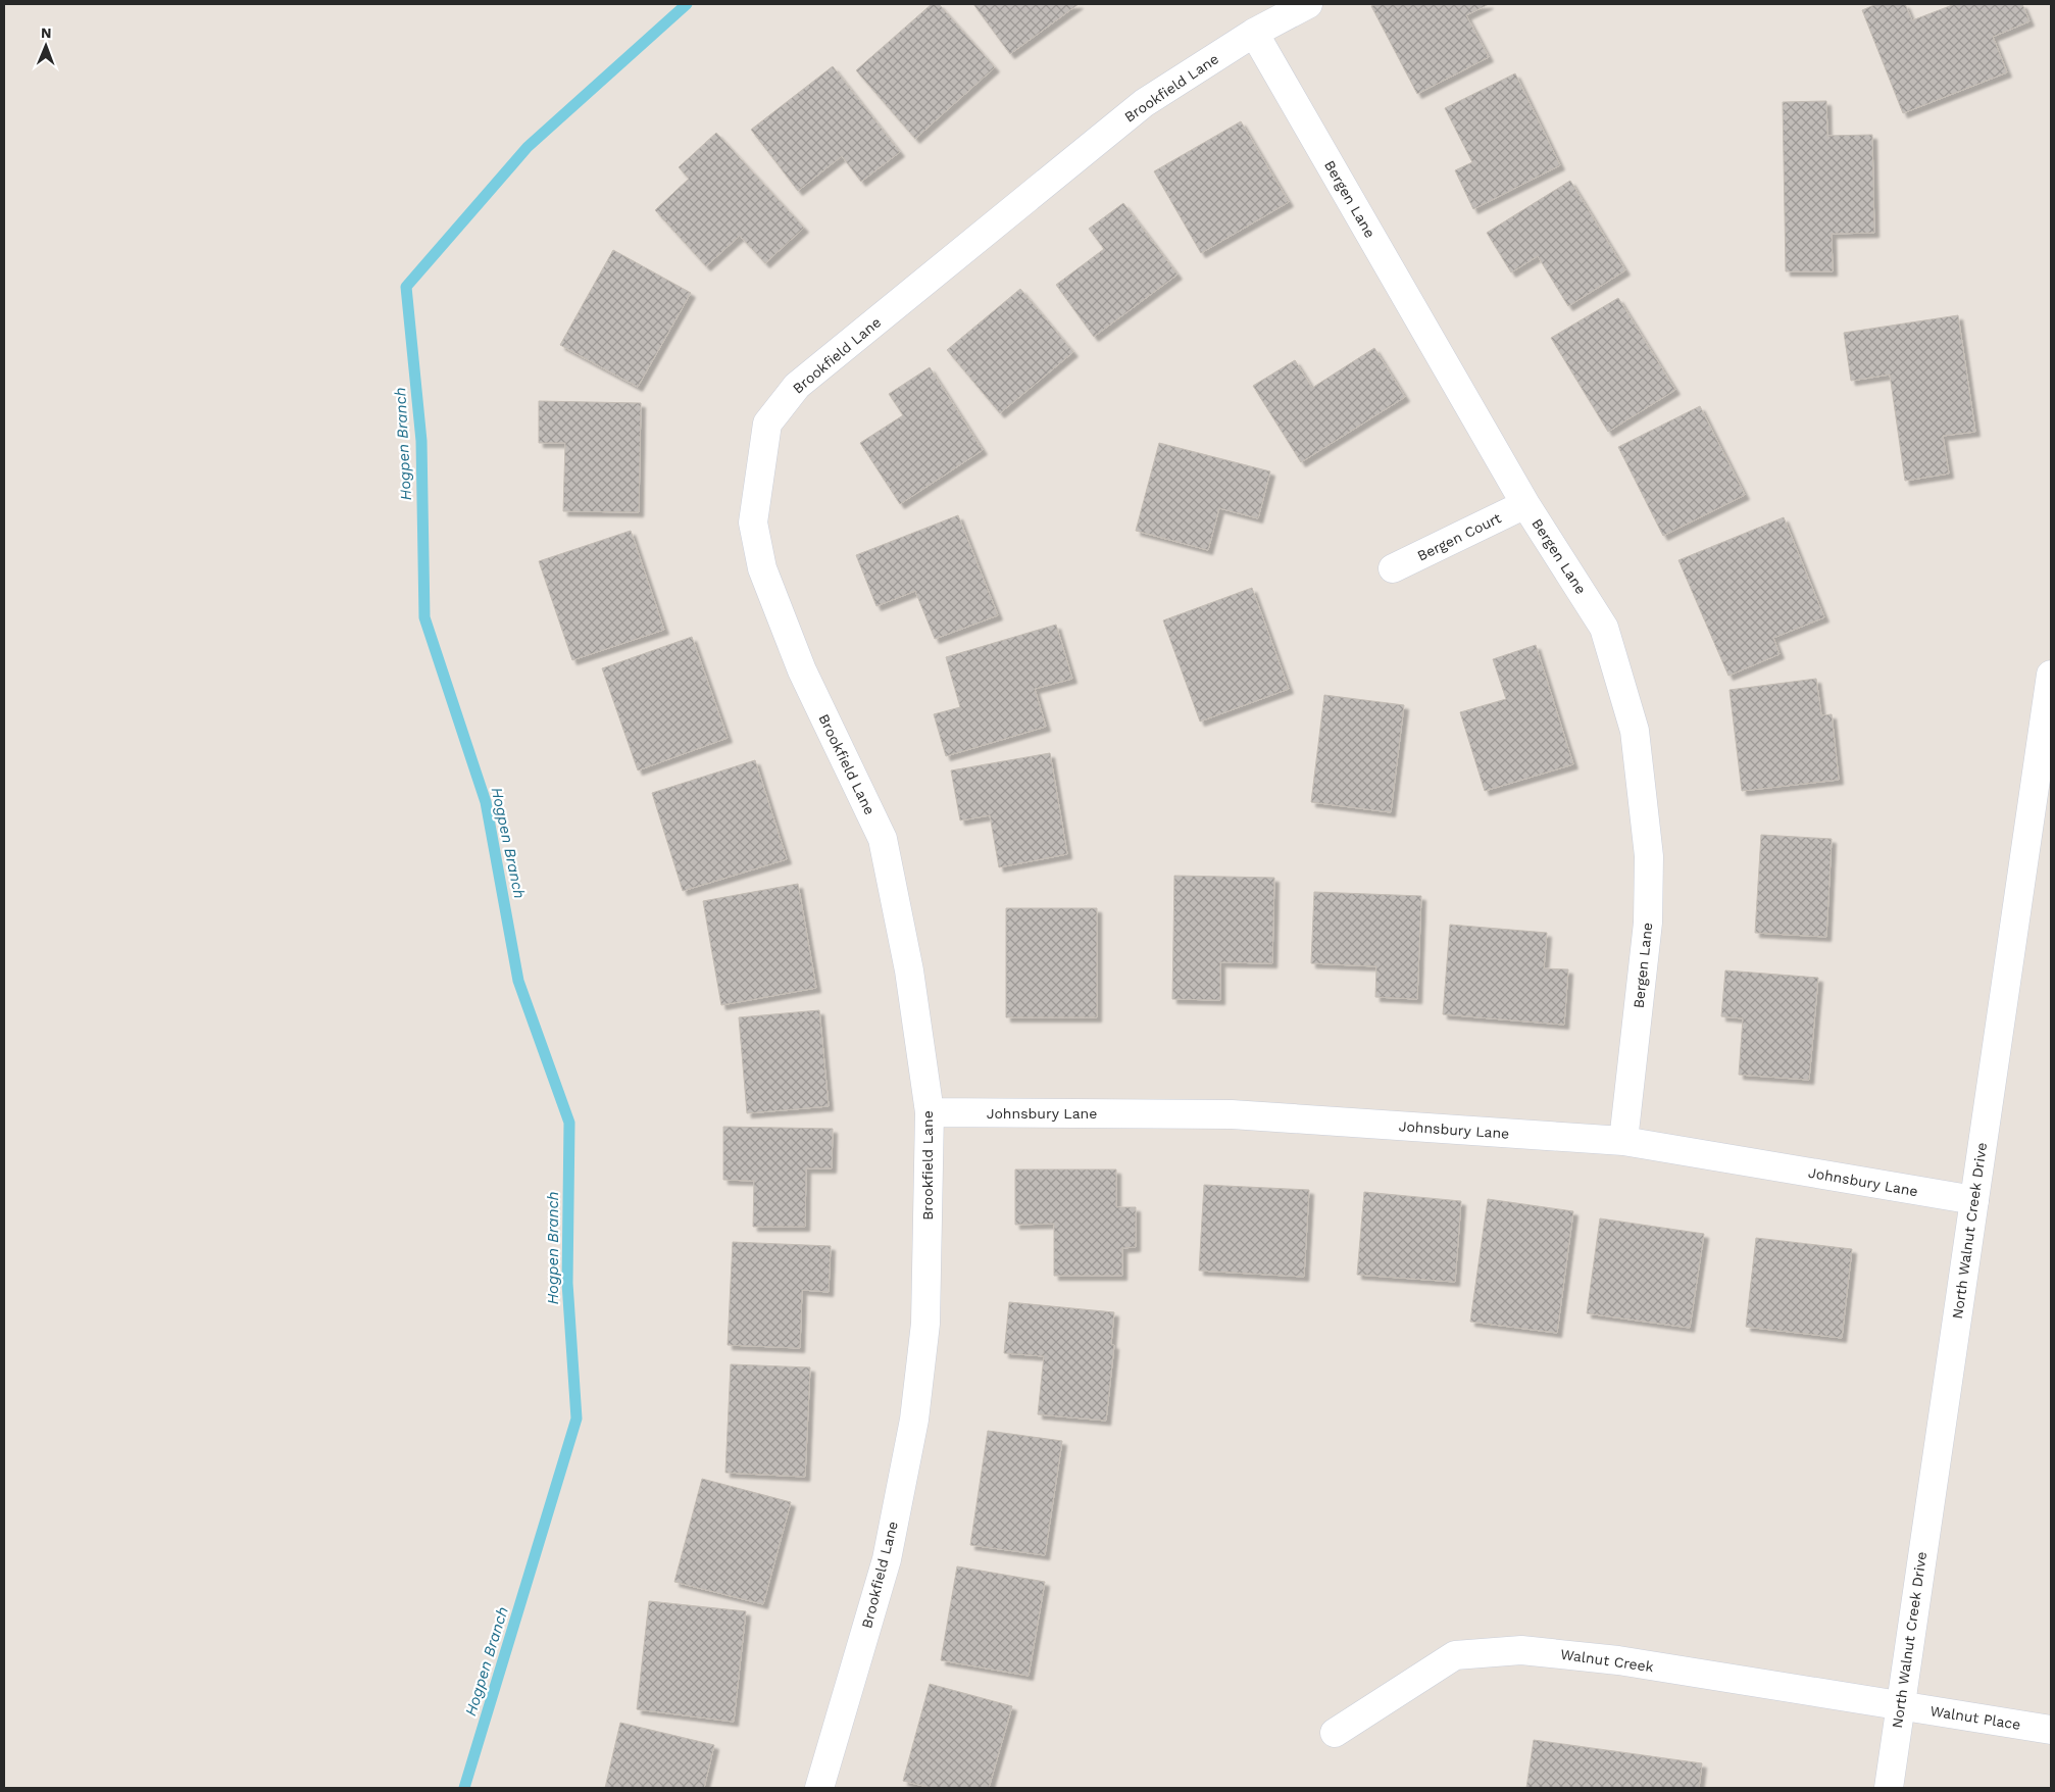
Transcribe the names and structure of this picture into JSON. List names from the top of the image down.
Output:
{
  "streets": {
    "street": [
      "Brookfield Lane",
      "Bergen Lane",
      "Bergen Court",
      "Johnsbury Lane",
      "North Walnut Creek Drive",
      "Walnut Creek",
      "Walnut Place"
    ]
  },
  "crossings": [
    ["Brookfield Lane", "Bergen Lane"],
    ["Brookfield Lane", "Johnsbury Lane"],
    ["Bergen Lane", "Bergen Court"],
    ["Bergen Lane", "Johnsbury Lane"],
    ["Johnsbury Lane", "North Walnut Creek Drive"],
    ["North Walnut Creek Drive", "Walnut Creek"],
    ["North Walnut Creek Drive", "Walnut Place"],
    ["Walnut Creek", "Walnut Place"]
  ],
  "water": ["Hogpen Branch"],
  "north": "top"
}
